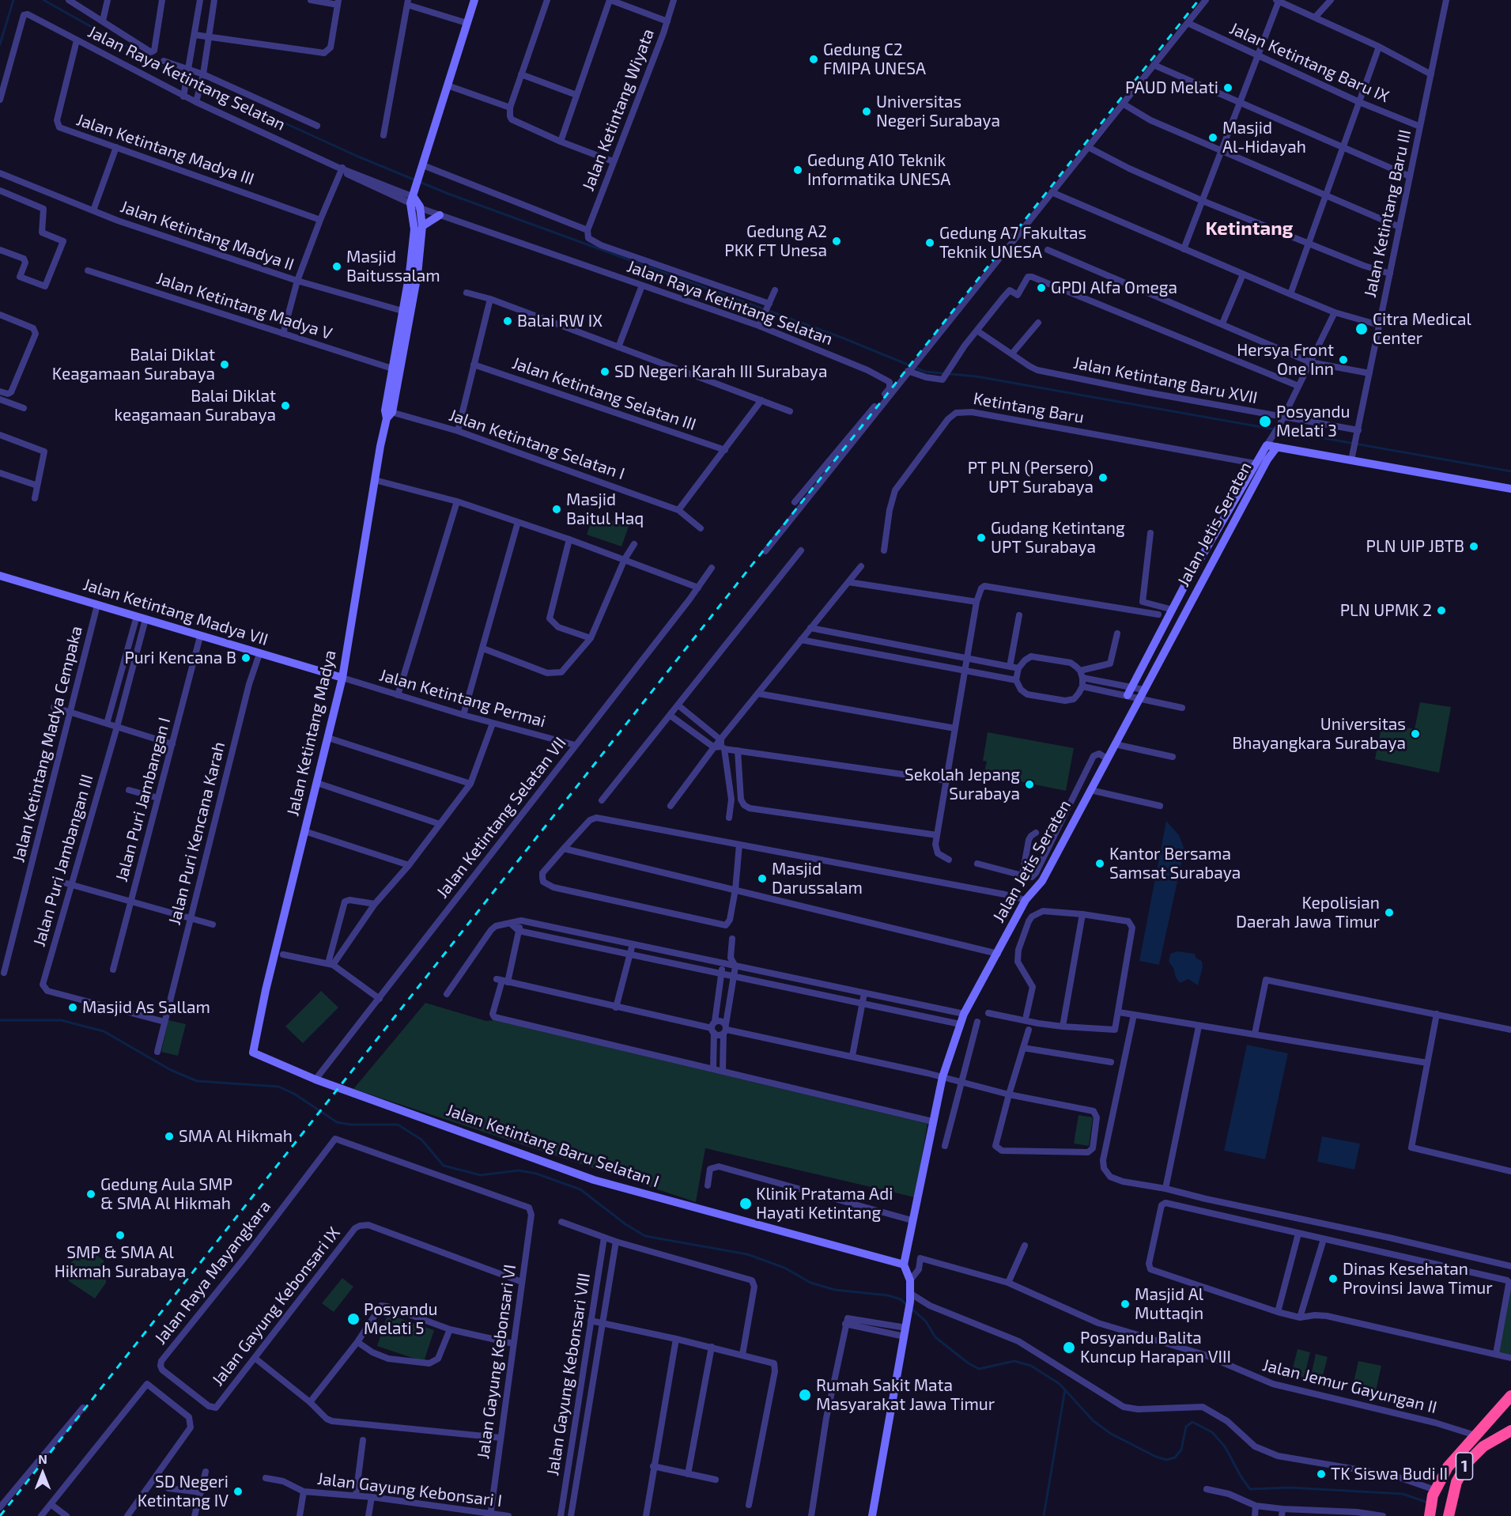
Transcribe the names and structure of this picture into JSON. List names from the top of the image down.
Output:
{
  "streets": {
    "highway": ["1"],
    "street": [
      "Jalan Ketintang Baru IX",
      "Jalan Raya Ketintang Selatan",
      "Jalan Ketintang Wiyata",
      "Jalan Ketintang Madya III",
      "Jalan Ketintang Baru III",
      "Jalan Ketintang Madya II",
      "Jalan Ketintang Madya V",
      "Jalan Ketintang Baru XVII",
      "Jalan Ketintang Selatan III",
      "Ketintang Baru",
      "Jalan Ketintang Selatan I",
      "Jalan Jetis Seraten",
      "Jalan Ketintang Madya VII",
      "Jalan Ketintang Permai",
      "Jalan Ketintang Madya",
      "Jalan Ketintang Madya Cempaka",
      "Jalan Puri Jambangan I",
      "Jalan Ketintang Selatan VII",
      "Jalan Puri Kencana Karah",
      "Jalan Puri Jambangan III",
      "Jalan Ketintang Baru Selatan I",
      "Jalan Raya Mayangkara",
      "Jalan Gayung Kebonsari IX",
      "Jalan Gayung Kebonsari VI",
      "Jalan Gayung Kebonsari VIII",
      "Jalan Jemur Gayungan II",
      "Jalan Gayung Kebonsari I"
    ]
  },
  "crossings": [
    ["Jalan Ketintang Baru IX", "Jalan Ketintang Baru III"],
    ["Jalan Raya Ketintang Selatan", "Jalan Ketintang Madya III"],
    ["Jalan Raya Ketintang Selatan", "Jalan Ketintang Madya"],
    ["Jalan Ketintang Baru III", "Jalan Ketintang Baru XVII"],
    ["Jalan Ketintang Madya II", "Jalan Ketintang Madya"],
    ["Jalan Ketintang Madya V", "Jalan Ketintang Madya"],
    ["Jalan Ketintang Baru XVII", "Jalan Jetis Seraten"],
    ["Ketintang Baru", "Jalan Jetis Seraten"],
    ["Jalan Ketintang Selatan I", "Jalan Ketintang Madya"],
    ["Jalan Jetis Seraten", "Jalan Ketintang Baru Selatan I"],
    ["Jalan Ketintang Madya VII", "Jalan Ketintang Permai"],
    ["Jalan Ketintang Madya VII", "Jalan Ketintang Madya"],
    ["Jalan Ketintang Madya VII", "Jalan Ketintang Madya Cempaka"],
    ["Jalan Ketintang Madya VII", "Jalan Puri Jambangan I"],
    ["Jalan Ketintang Madya VII", "Jalan Puri Kencana Karah"],
    ["Jalan Ketintang Madya VII", "Jalan Puri Jambangan III"],
    ["Jalan Ketintang Permai", "Jalan Ketintang Madya"],
    ["Jalan Ketintang Permai", "Jalan Ketintang Selatan VII"],
    ["Jalan Ketintang Madya", "Jalan Ketintang Baru Selatan I"],
    ["Jalan Ketintang Selatan VII", "Jalan Ketintang Baru Selatan I"],
    ["Jalan Puri Kencana Karah", "Jalan Puri Jambangan III"],
    ["Jalan Raya Mayangkara", "Jalan Gayung Kebonsari IX"],
    ["Jalan Raya Mayangkara", "Jalan Gayung Kebonsari VI"],
    ["Jalan Gayung Kebonsari IX", "Jalan Gayung Kebonsari VI"],
    ["Jalan Gayung Kebonsari VI", "Jalan Gayung Kebonsari I"],
    ["Jalan Jemur Gayungan II", "1"]
  ],
  "districts": ["Ketintang"],
  "places": [
    "Gedung C2 FMIPA UNESA",
    "PAUD Melati",
    "Universitas Negeri Surabaya",
    "Masjid Al-Hidayah",
    "Gedung A10 Teknik Informatika UNESA",
    "Gedung A2 PKK FT Unesa",
    "Gedung A7 Fakultas Teknik UNESA",
    "Masjid Baitussalam",
    "GPDI Alfa Omega",
    "Balai RW IX",
    "Citra Medical Center",
    "Hersya Front One Inn",
    "Balai Diklat Keagamaan Surabaya",
    "SD Negeri Karah III Surabaya",
    "Balai Diklat keagamaan Surabaya",
    "Posyandu Melati 3",
    "PT PLN (Persero) UPT Surabaya",
    "Masjid Baitul Haq",
    "Gudang Ketintang UPT Surabaya",
    "PLN UIP JBTB",
    "PLN UPMK 2",
    "Puri Kencana B",
    "Universitas Bhayangkara Surabaya",
    "Sekolah Jepang Surabaya",
    "Kantor Bersama Samsat Surabaya",
    "Masjid Darussalam",
    "Kepolisian Daerah Jawa Timur",
    "Masjid As Sallam",
    "SMA Al Hikmah",
    "Gedung Aula SMP & SMA Al Hikmah",
    "Klinik Pratama Adi Hayati Ketintang",
    "SMP & SMA Al Hikmah Surabaya",
    "Dinas Kesehatan Provinsi Jawa Timur",
    "Masjid Al Muttaqin",
    "Posyandu Melati 5",
    "Posyandu Balita Kuncup Harapan VIII",
    "Rumah Sakit Mata Masyarakat Jawa Timur",
    "TK Siswa Budi II",
    "SD Negeri Ketintang IV"
  ],
  "north": "top"
}
